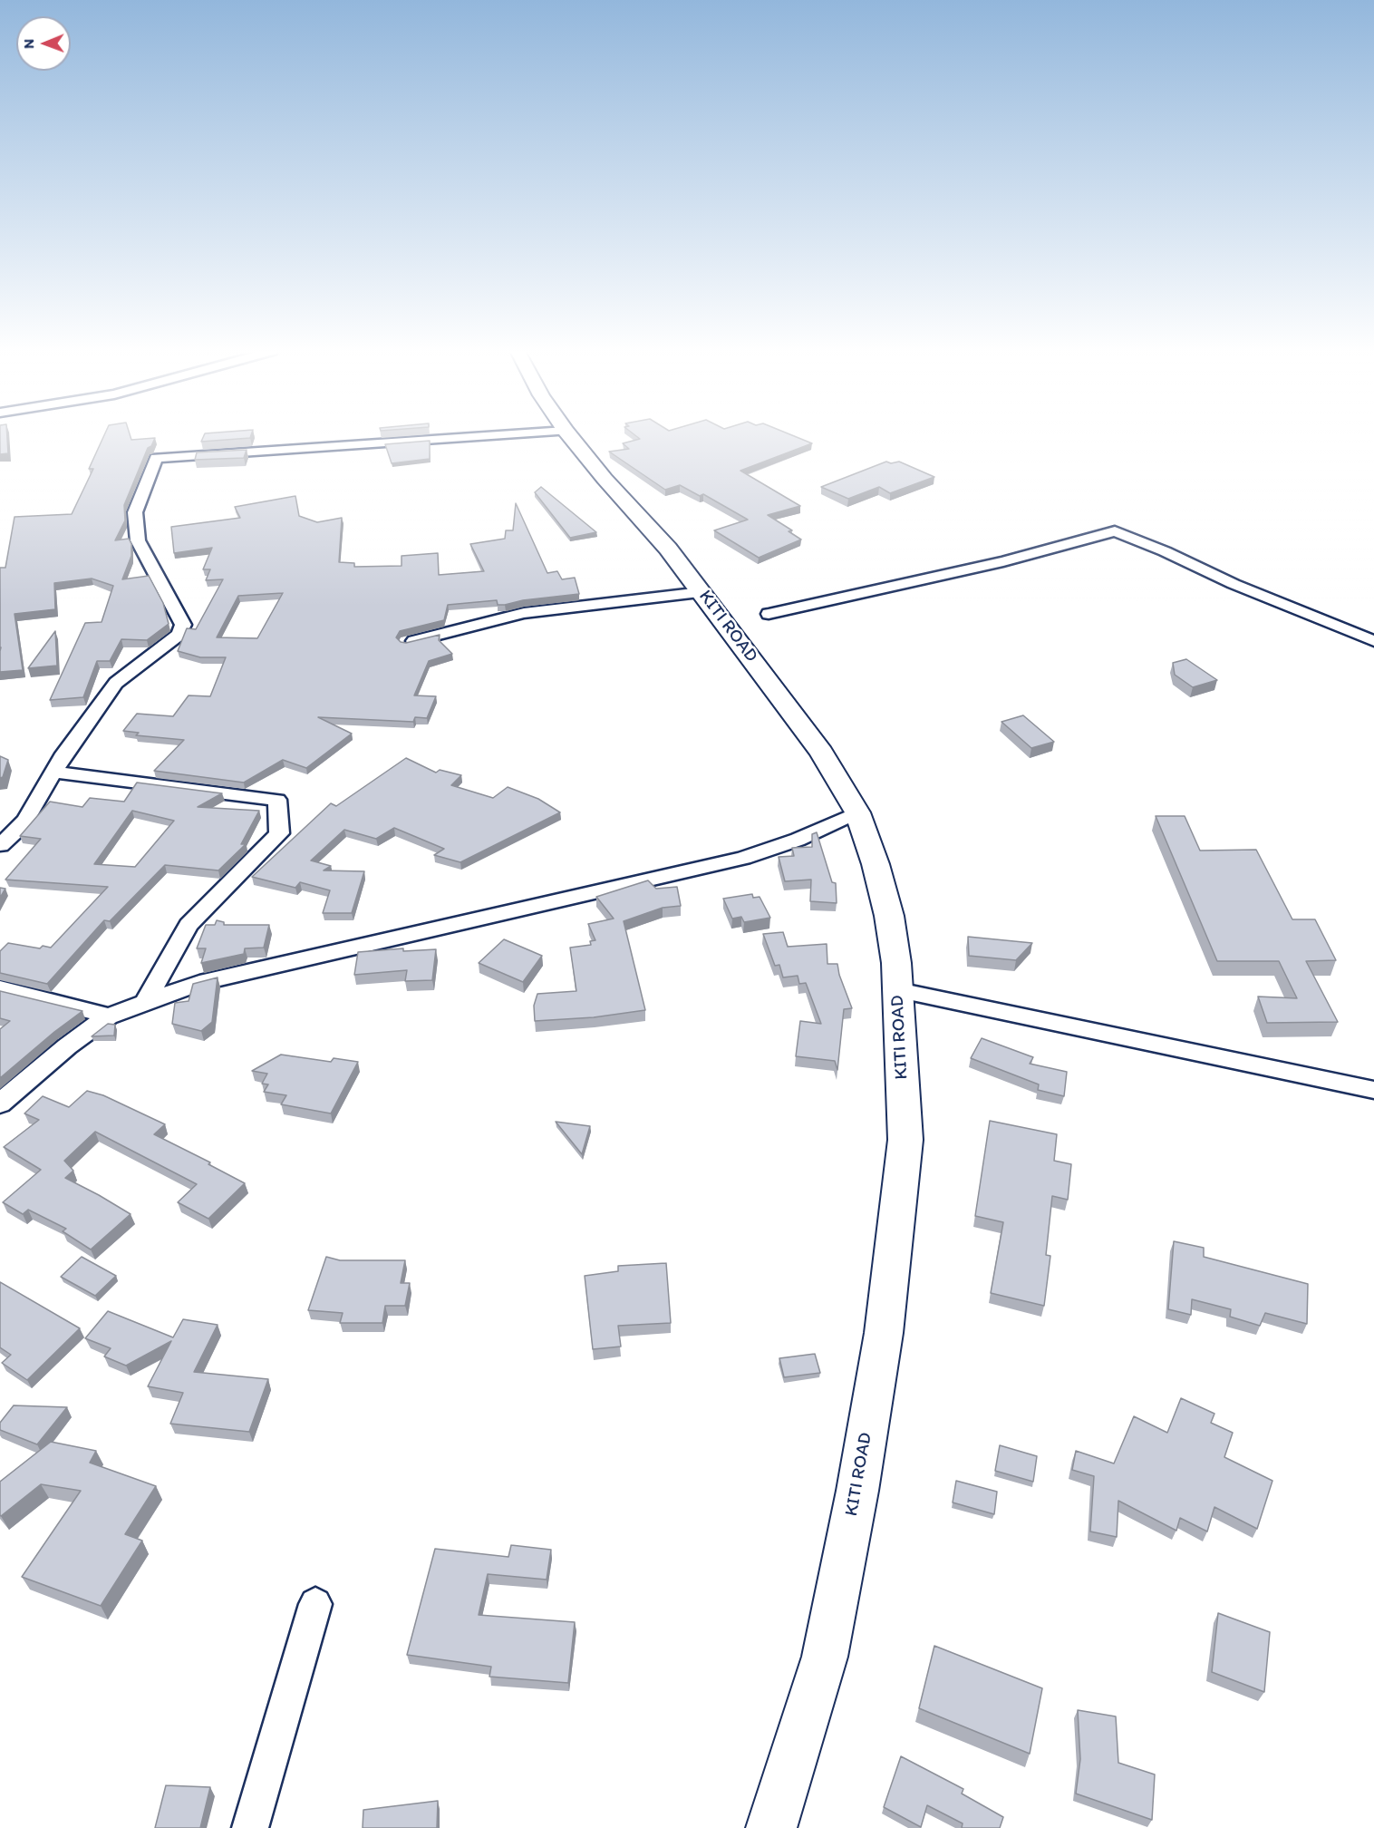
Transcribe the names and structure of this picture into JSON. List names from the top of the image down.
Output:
{
  "streets": {
    "street": ["KITI ROAD"]
  },
  "north": "left"
}
